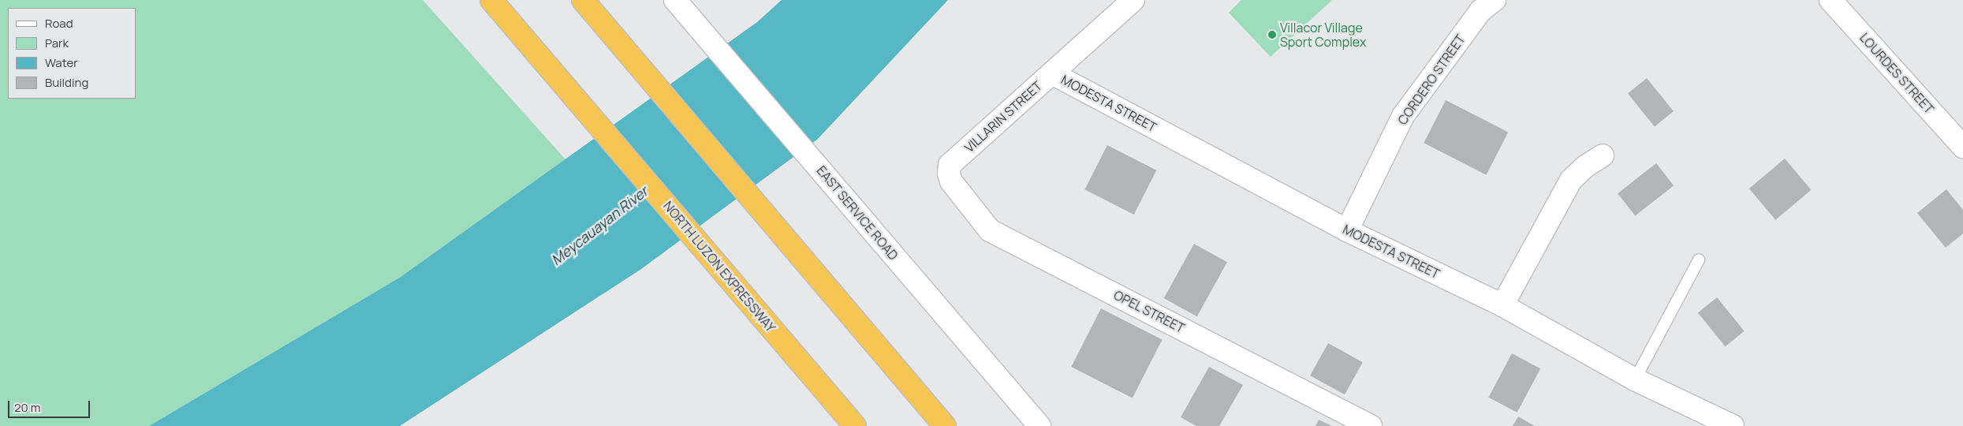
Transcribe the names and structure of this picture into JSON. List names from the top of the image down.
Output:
{
  "streets": {
    "highway": ["NORTH LUZON EXPRESSWAY"],
    "street": [
      "LOURDES STREET",
      "CORDERO STREET",
      "MODESTA STREET",
      "VILLARIN STREET",
      "EAST SERVICE ROAD",
      "OPEL STREET"
    ]
  },
  "crossings": [
    ["CORDERO STREET", "MODESTA STREET"],
    ["MODESTA STREET", "VILLARIN STREET"],
    ["VILLARIN STREET", "OPEL STREET"]
  ],
  "water": ["Meycauayan River"],
  "places": ["Villacor Village Sport Complex"],
  "legend": [
    "Road",
    "Park",
    "Water",
    "Building"
  ],
  "scale_bar": "20 m"
}
